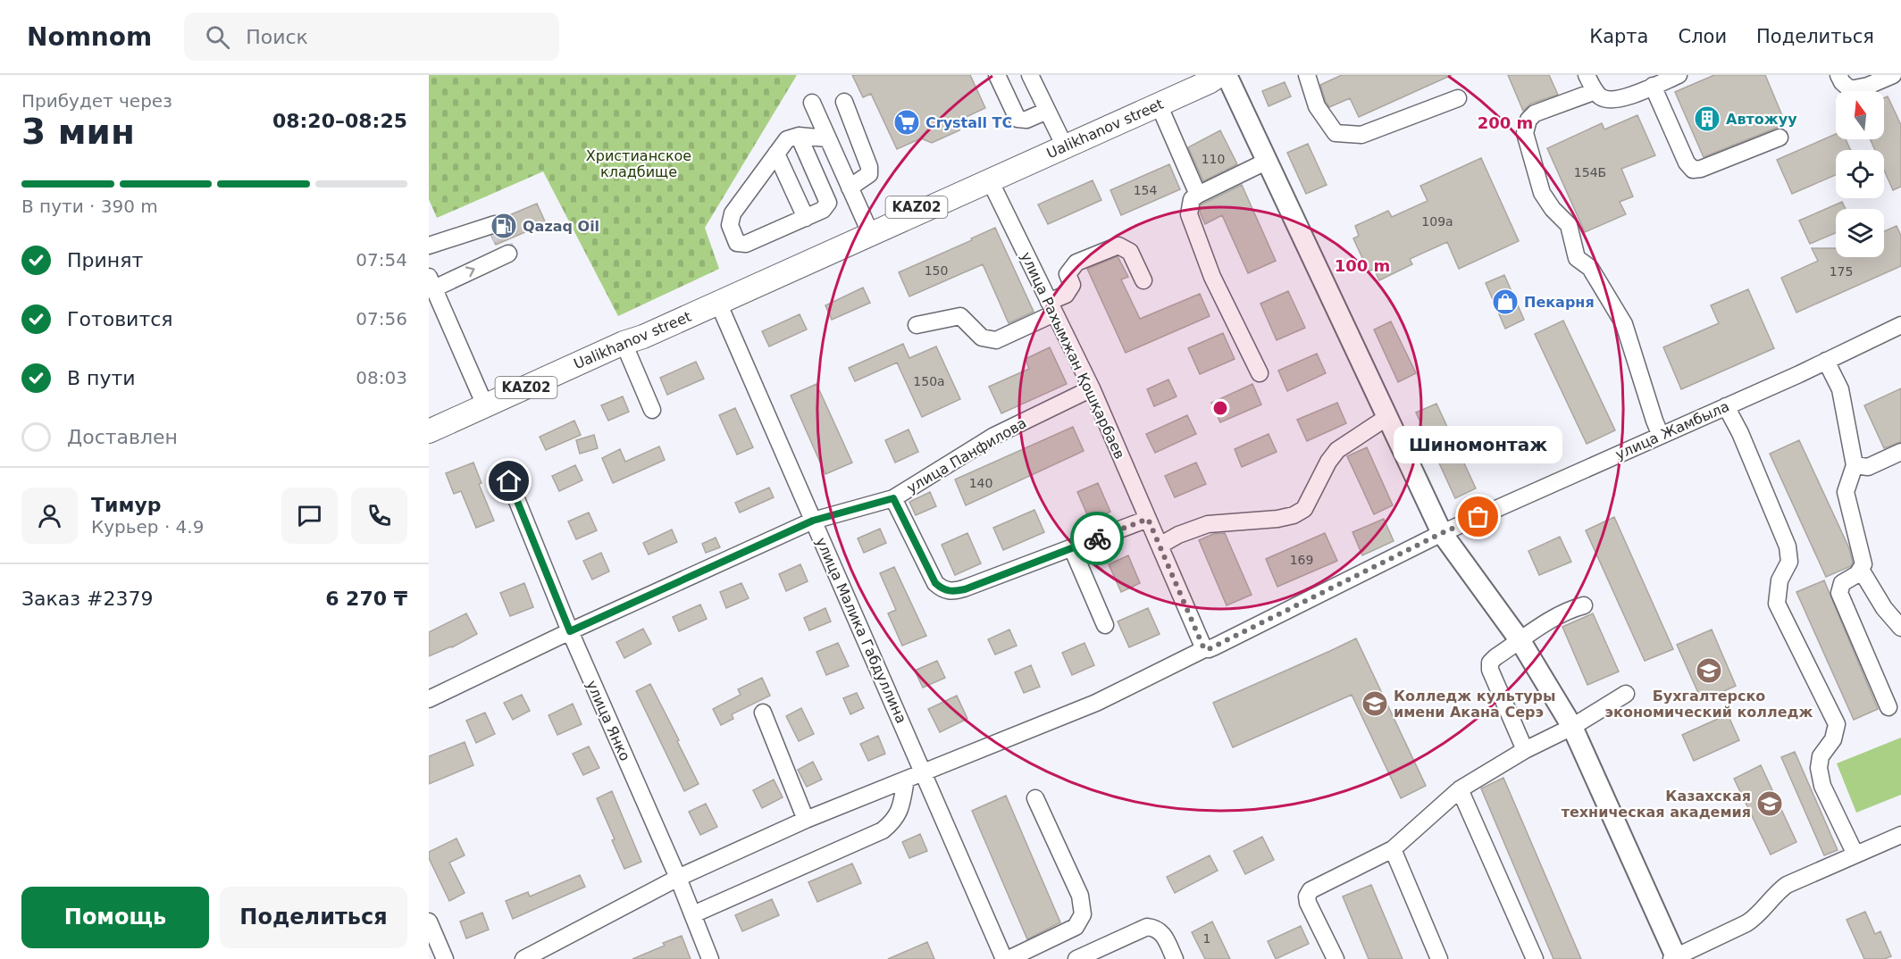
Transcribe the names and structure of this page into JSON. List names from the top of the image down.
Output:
{
  "streets": {
    "highway": ["Ualikhanov street", "KАZ02"],
    "street": [
      "улица Рахымжан Қошқарбаев",
      "улица Жамбыла",
      "улица Панфилова",
      "улица Малика Габдуллина",
      "улица Янко"
    ]
  },
  "crossings": [
    ["Ualikhanov street", "KАZ02"],
    ["Ualikhanov street", "улица Рахымжан Қошқарбаев"],
    ["Ualikhanov street", "улица Малика Габдуллина"],
    ["KАZ02", "улица Рахымжан Қошқарбаев"],
    ["KАZ02", "улица Малика Габдуллина"],
    ["улица Рахымжан Қошқарбаев", "улица Жамбыла"],
    ["улица Рахымжан Қошқарбаев", "улица Панфилова"],
    ["улица Жамбыла", "улица Малика Габдуллина"],
    ["улица Жамбыла", "улица Янко"],
    ["улица Панфилова", "улица Малика Габдуллина"],
    ["улица Панфилова", "улица Янко"]
  ],
  "parks": ["Христианское кладбище"],
  "places": {
    "building": ["Автожуу"],
    "supermarket": ["Crystall TC"],
    "fuel station": ["Qazaq Oil"],
    "shop": ["Пекарня"],
    "other": ["Шиномонтаж"],
    "school or university": ["Бухгалтерско экономический колледж", "Колледж культуры имени Акана Серэ", "Казахская техническая академия"]
  },
  "house_numbers": [
    "110",
    "154Б",
    "154",
    "109а",
    "150",
    "175",
    "150а",
    "140",
    "169",
    "1"
  ],
  "north": "top",
  "page": {
    "header": "Nomnom",
    "search": "Поиск",
    "nav": ["Карта", "Слои", "Поделиться"],
    "heading": ["3 мин", "Прибудет через", "08:20–08:25"],
    "panel": [
      "Тимур",
      "Курьер · 4.9",
      "Заказ #2379",
      "6 270 ₸"
    ],
    "bar": "В пути · 390 m",
    "list": [
      ["Принят", "07:54"],
      ["Готовится", "07:56"],
      ["В пути", "08:03"],
      "Доставлен"
    ],
    "bubble": "Шиномонтаж",
    "buttons": ["Помощь", "Поделиться"]
  },
  "rings": ["200 m", "100 m"]
}
